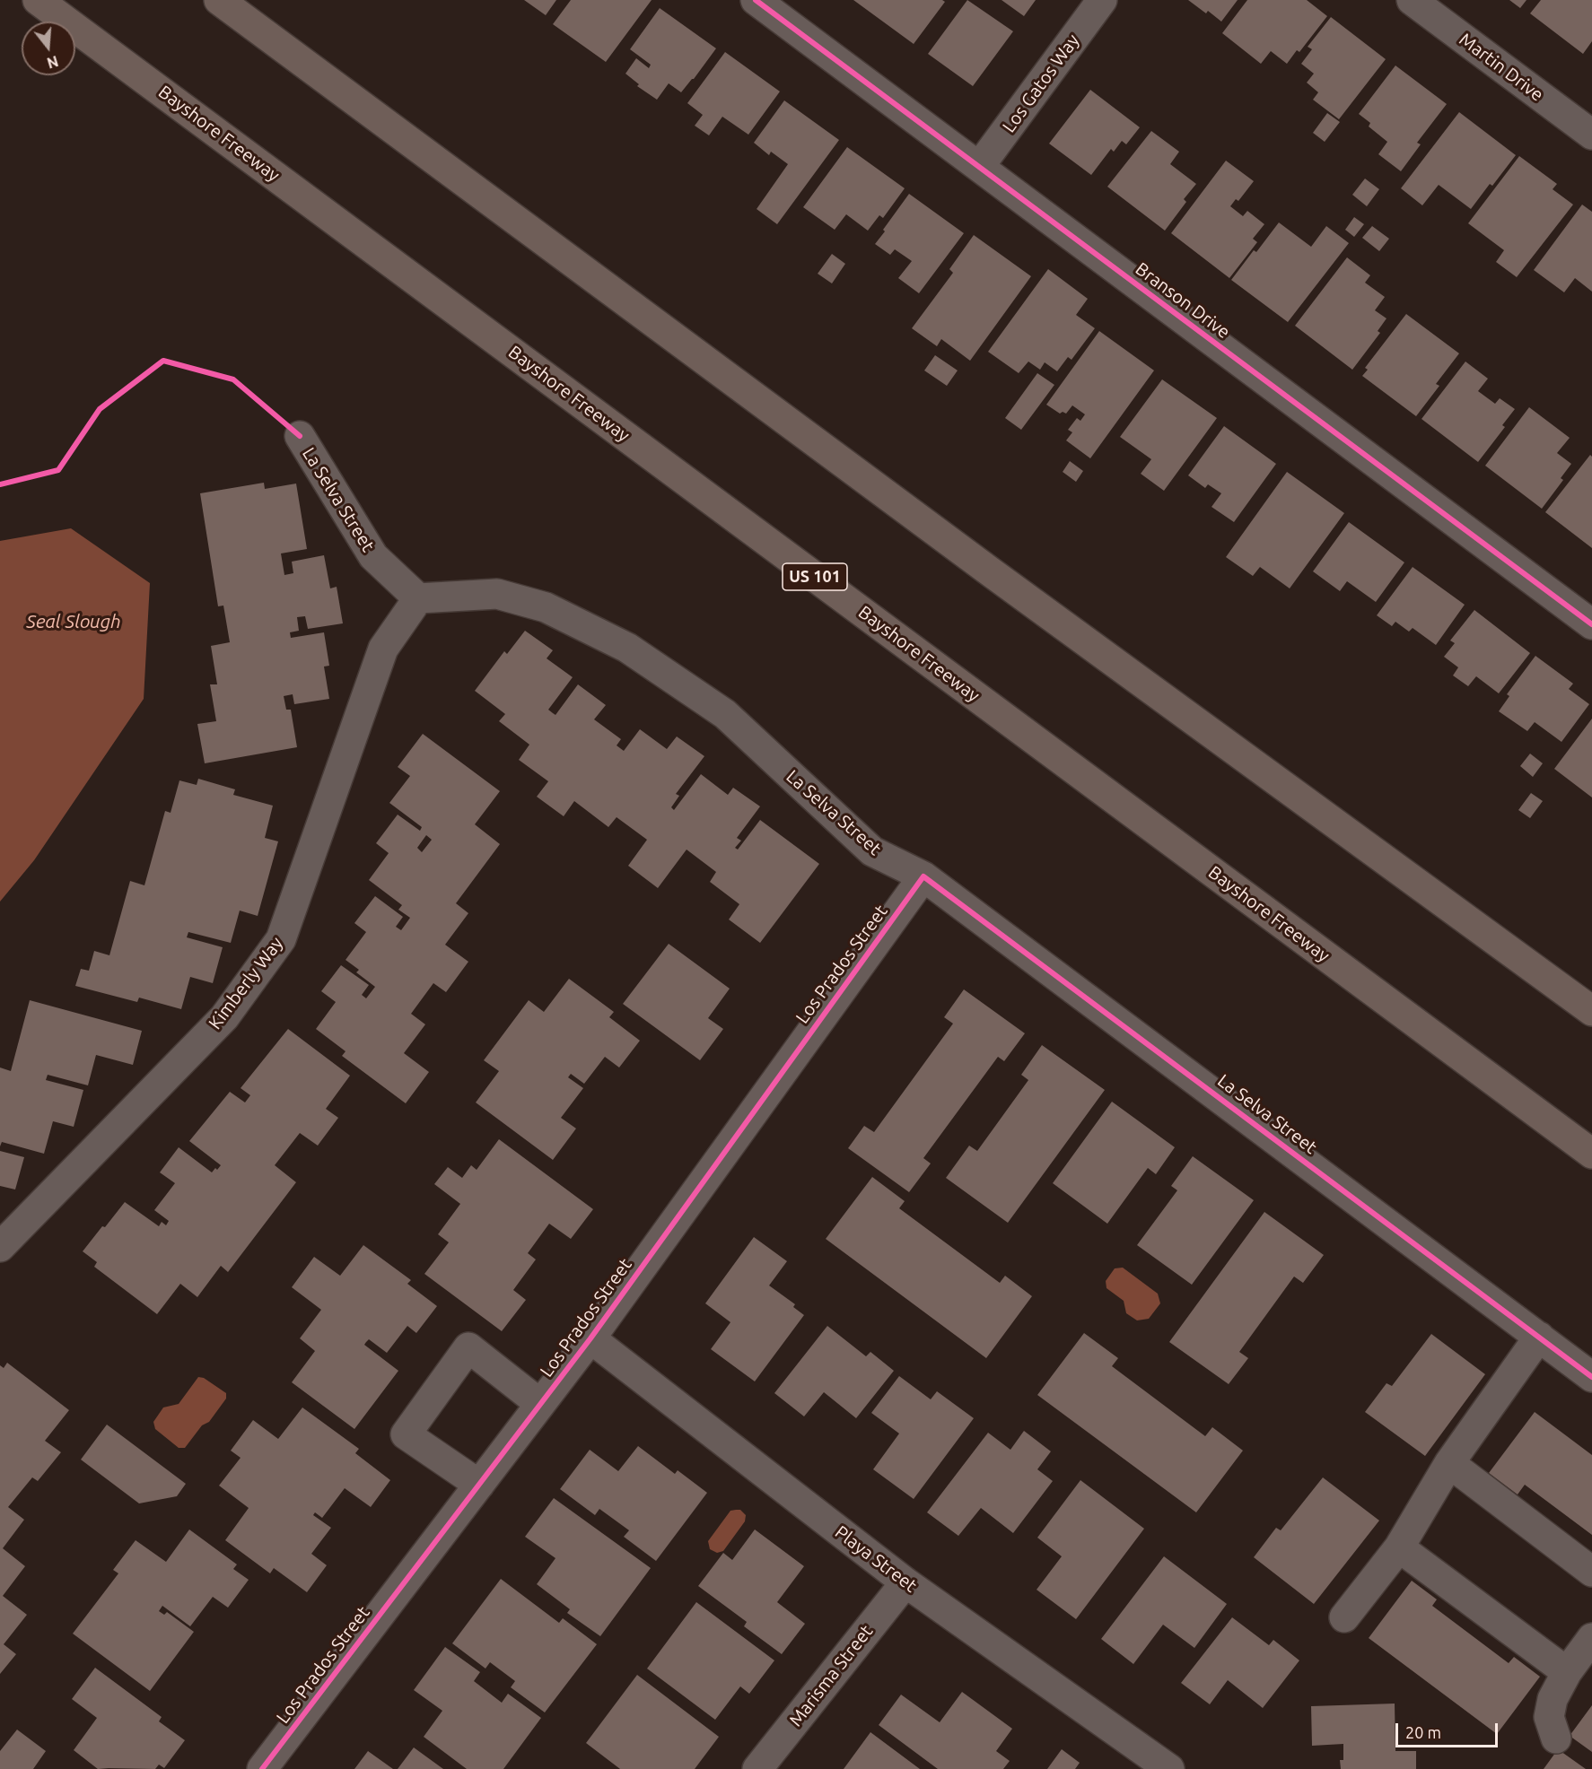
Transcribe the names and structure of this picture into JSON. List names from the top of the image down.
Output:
{
  "streets": {
    "highway": ["Bayshore Freeway", "US 101"],
    "street": [
      "Martin Drive",
      "Los Gatos Way",
      "Branson Drive",
      "La Selva Street",
      "Los Prados Street",
      "Kimberly Way",
      "Playa Street",
      "Marisma Street"
    ]
  },
  "crossings": [
    ["Los Gatos Way", "Branson Drive"],
    ["La Selva Street", "Los Prados Street"],
    ["La Selva Street", "Kimberly Way"],
    ["Los Prados Street", "Playa Street"],
    ["Playa Street", "Marisma Street"]
  ],
  "water": ["Seal Slough"],
  "scale_bar": "20 m",
  "north": "bottom"
}
